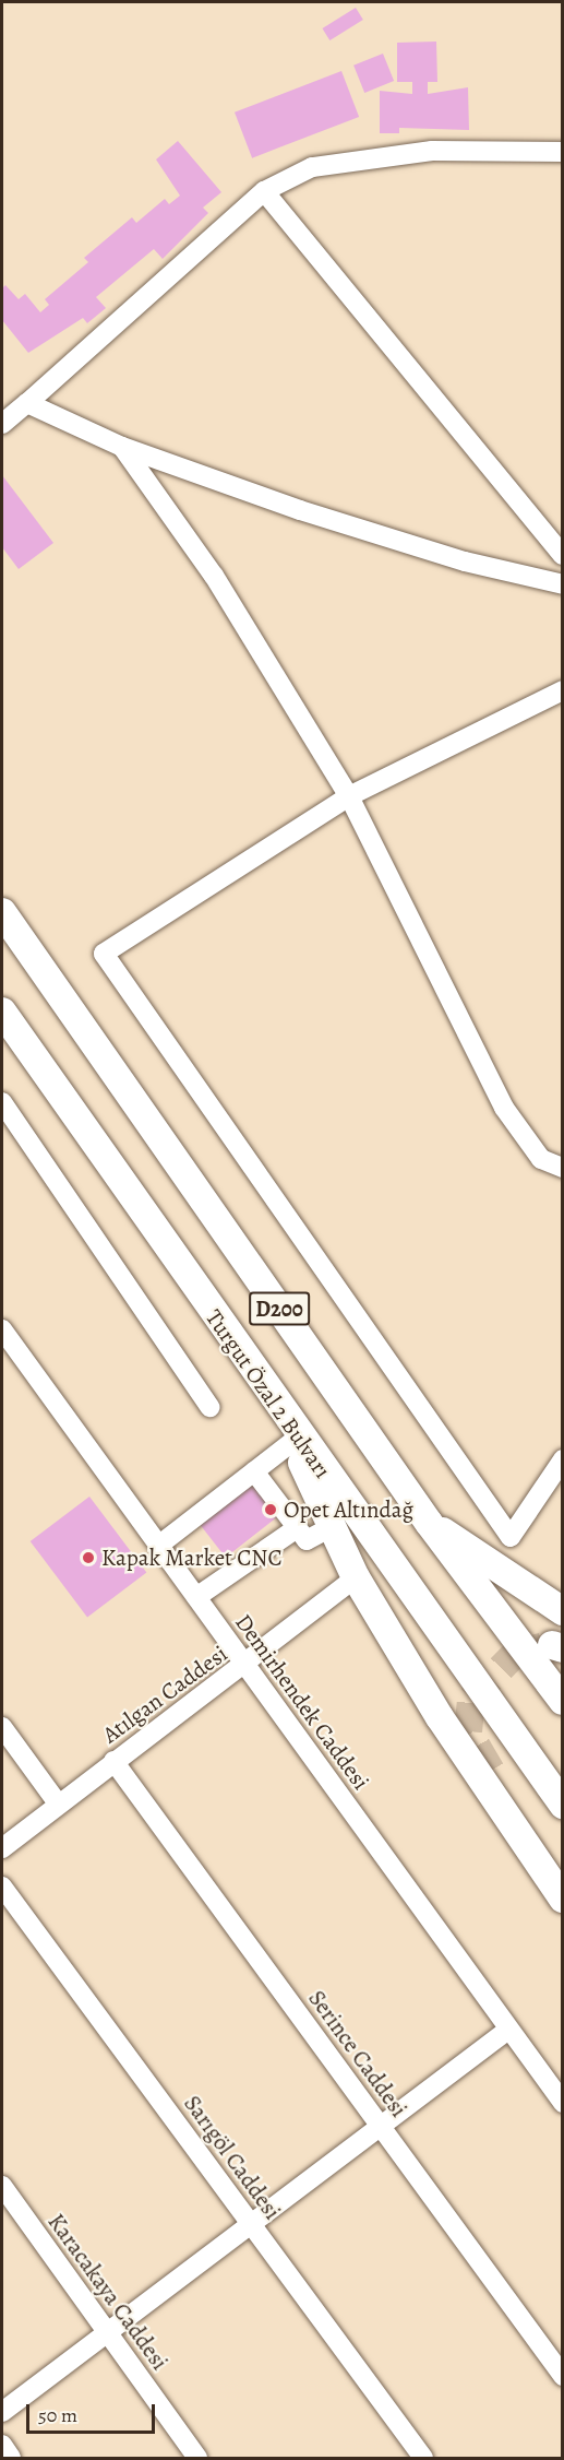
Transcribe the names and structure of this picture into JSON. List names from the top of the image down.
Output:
{
  "streets": {
    "highway": ["D200", "Turgut Özal 2 Bulvarı"],
    "street": [
      "Atılgan Caddesi",
      "Demirhendek Caddesi",
      "Serince Caddesi",
      "Sarıgöl Caddesi",
      "Karacakaya Caddesi"
    ]
  },
  "crossings": [
    ["Atılgan Caddesi", "Demirhendek Caddesi"],
    ["Atılgan Caddesi", "Serince Caddesi"]
  ],
  "places": ["Opet Altındağ", "Kapak Market CNC"],
  "scale_bar": "50 m"
}
